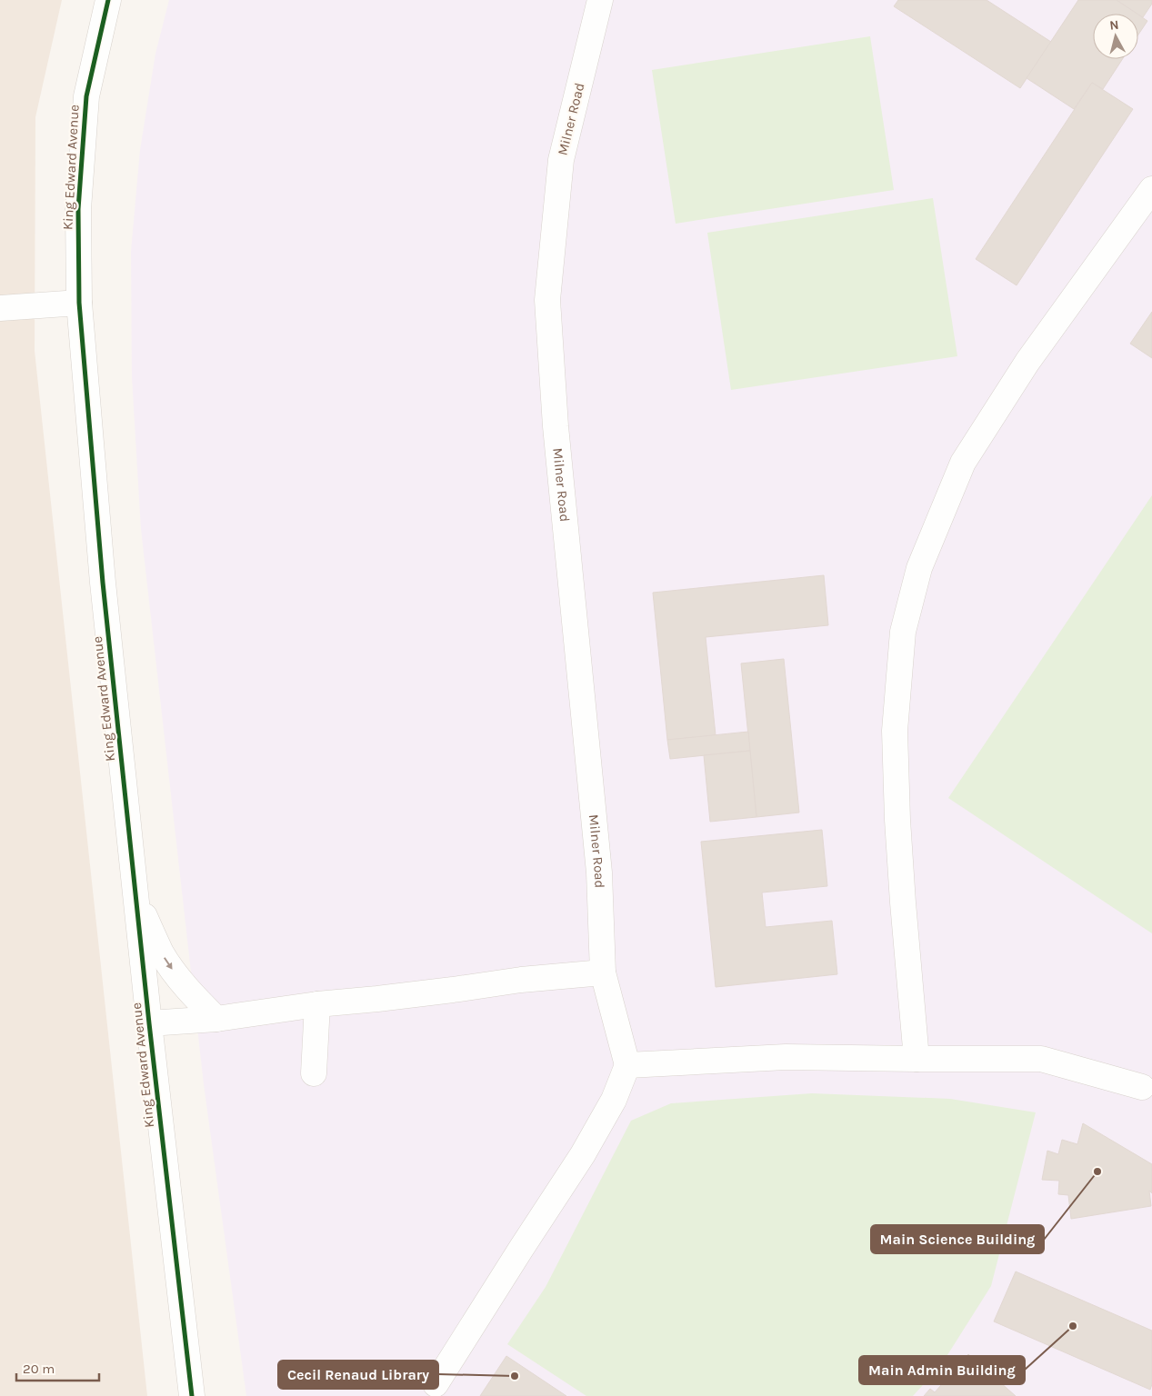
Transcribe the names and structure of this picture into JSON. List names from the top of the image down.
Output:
{
  "streets": {
    "street": ["Milner Road", "King Edward Avenue"]
  },
  "places": ["Main Science Building", "Main Admin Building", "Cecil Renaud Library"],
  "scale_bar": "20 m",
  "north": "top"
}
